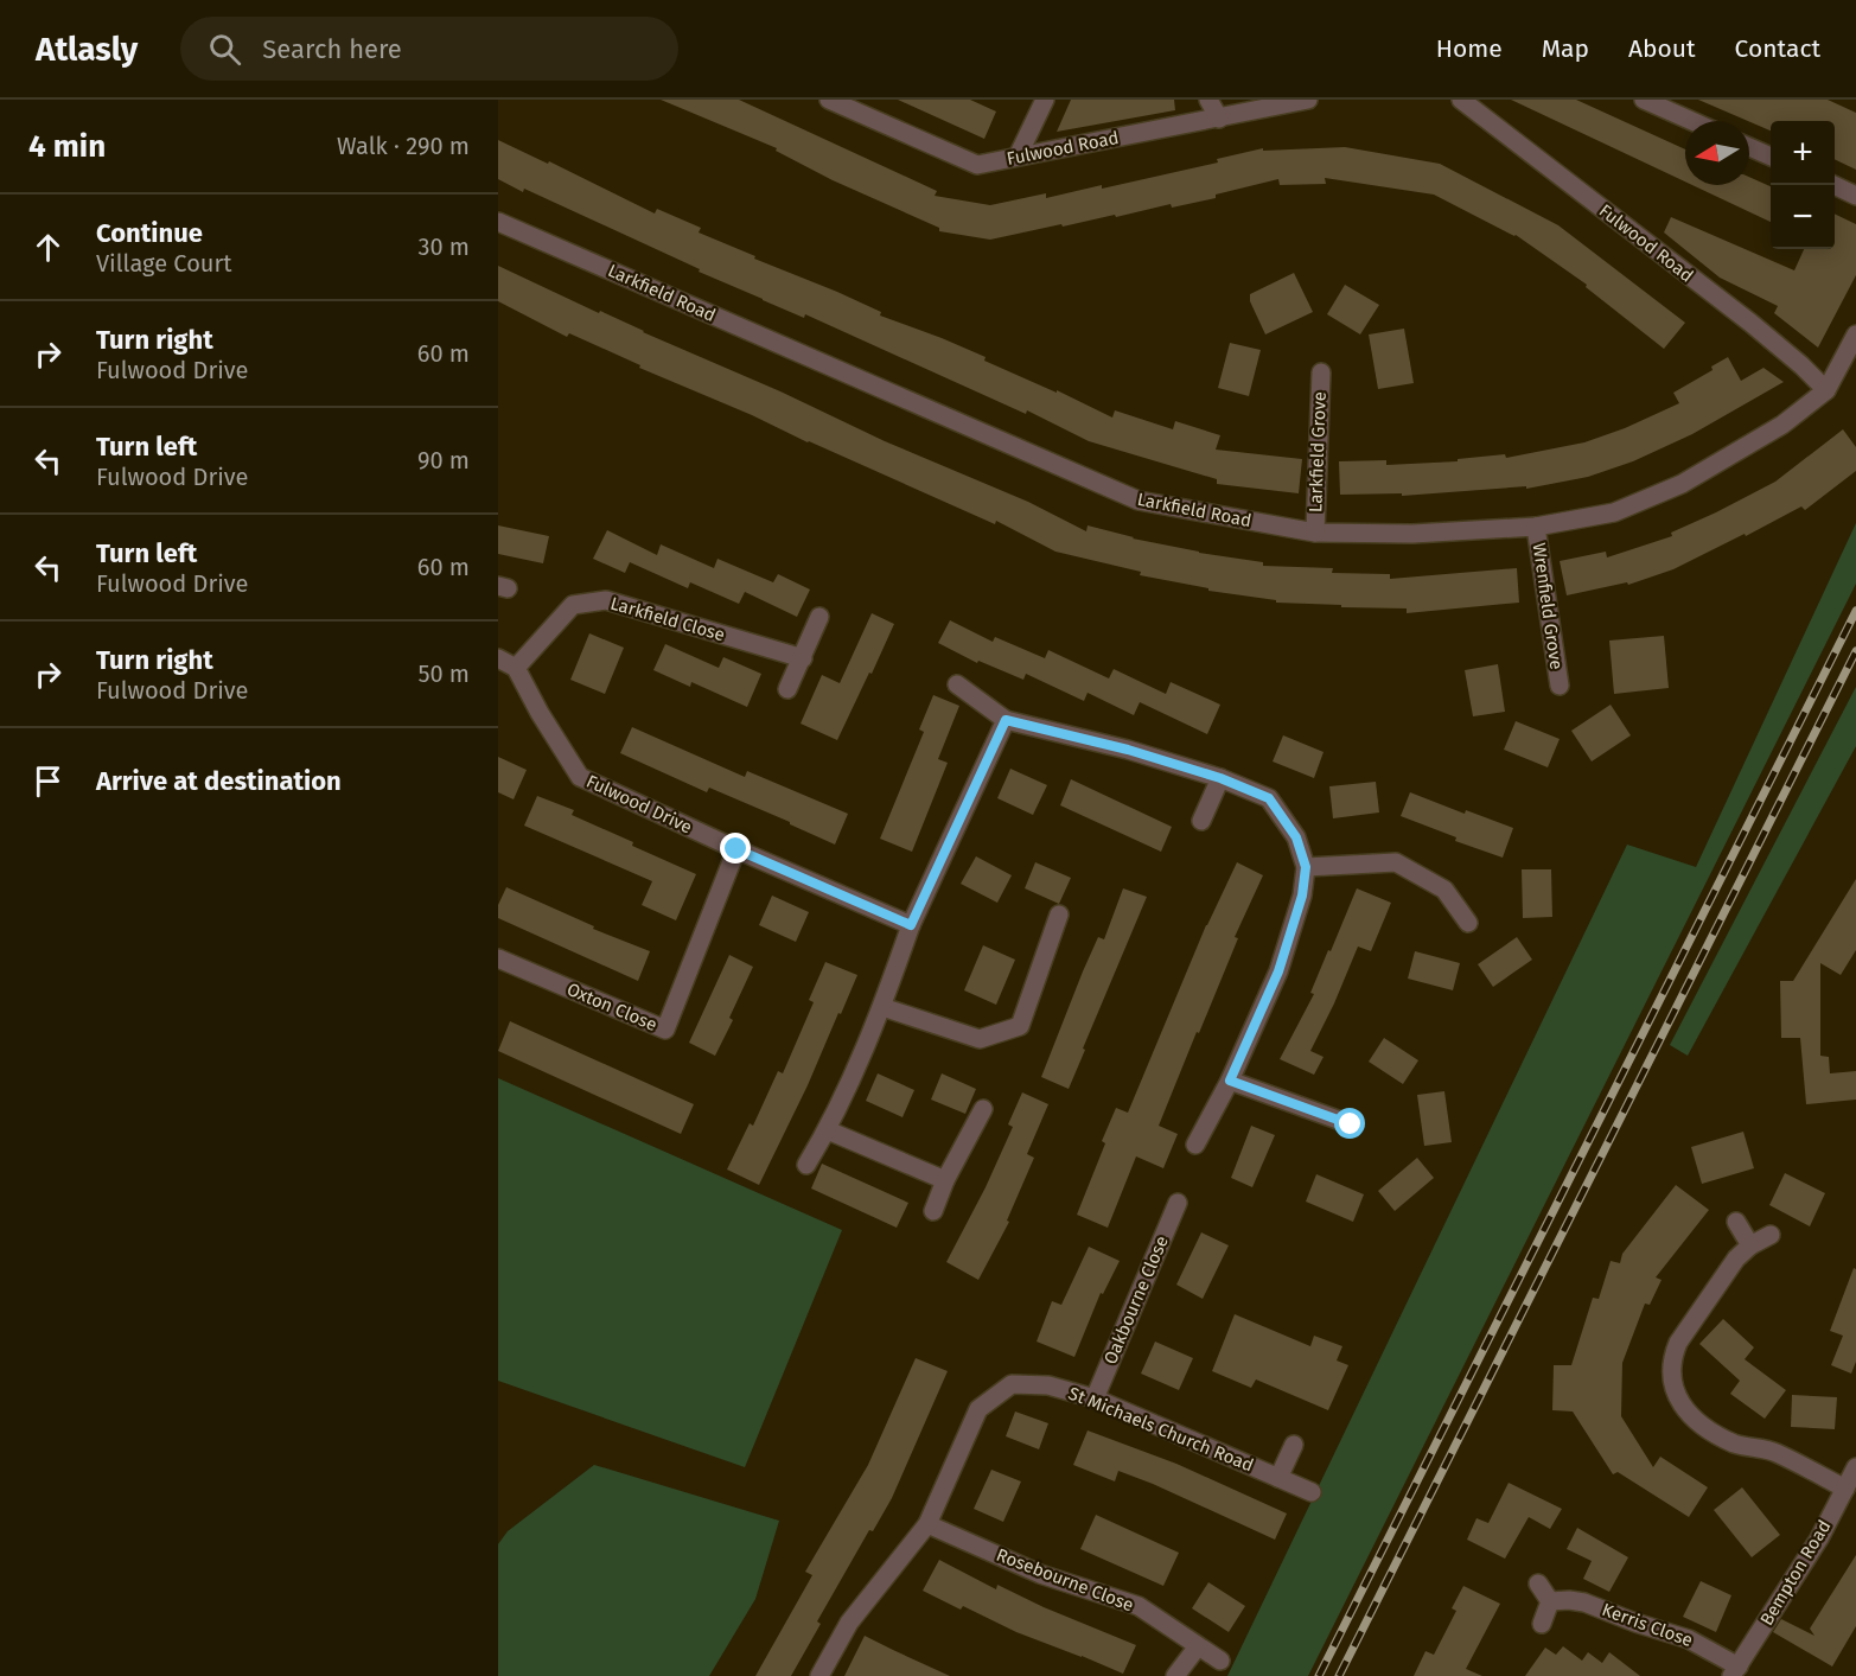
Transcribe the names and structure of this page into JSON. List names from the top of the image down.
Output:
{
  "streets": {
    "street": [
      "Fulwood Road",
      "Larkfield Road",
      "Larkfield Grove",
      "Wrenfield Grove",
      "Larkfield Close",
      "Fulwood Drive",
      "Oxton Close",
      "Oakbourne Close",
      "St Michaels Church Road",
      "Bempton Road",
      "Rosebourne Close",
      "Kerris Close"
    ]
  },
  "crossings": [
    ["Fulwood Road", "Larkfield Road"],
    ["Larkfield Road", "Larkfield Grove"],
    ["Larkfield Road", "Wrenfield Grove"],
    ["Larkfield Close", "Fulwood Drive"],
    ["Fulwood Drive", "Oxton Close"],
    ["Oakbourne Close", "St Michaels Church Road"],
    ["St Michaels Church Road", "Rosebourne Close"],
    ["Bempton Road", "Kerris Close"]
  ],
  "north": "left",
  "page": {
    "header": "Atlasly",
    "search": "Search here",
    "nav": [
      "Home",
      "Map",
      "About",
      "Contact"
    ],
    "heading": ["4 min", "Walk · 290 m"],
    "map_buttons": ["+", "−"],
    "list": [
      ["Continue", "Village Court", "30 m"],
      ["Turn right", "Fulwood Drive", "60 m"],
      ["Turn left", "Fulwood Drive", "90 m"],
      ["Turn left", "Fulwood Drive", "60 m"],
      ["Turn right", "Fulwood Drive", "50 m"],
      "Arrive at destination"
    ]
  }
}
